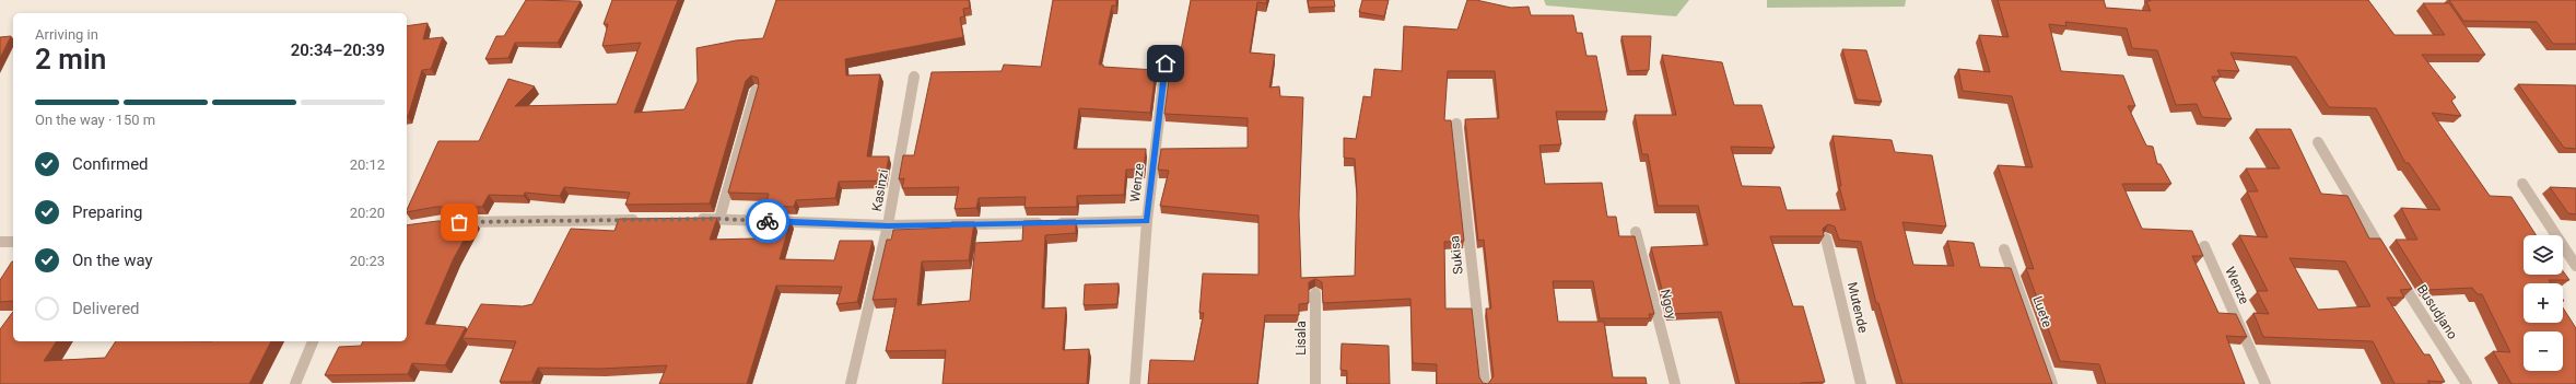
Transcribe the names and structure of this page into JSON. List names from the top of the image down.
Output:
{
  "streets": {
    "street": [
      "Wenze",
      "Kasinzi",
      "Sukisa",
      "Ngoy",
      "Mutende",
      "Luete",
      "Busudjano",
      "Lisala"
    ]
  },
  "page": {
    "heading": ["2 min", "Arriving in", "20:34–20:39"],
    "bar": "On the way · 150 m",
    "list": [
      ["Confirmed", "20:12"],
      ["Preparing", "20:20"],
      ["On the way", "20:23"],
      "Delivered"
    ],
    "map_buttons": ["+", "−"]
  }
}
